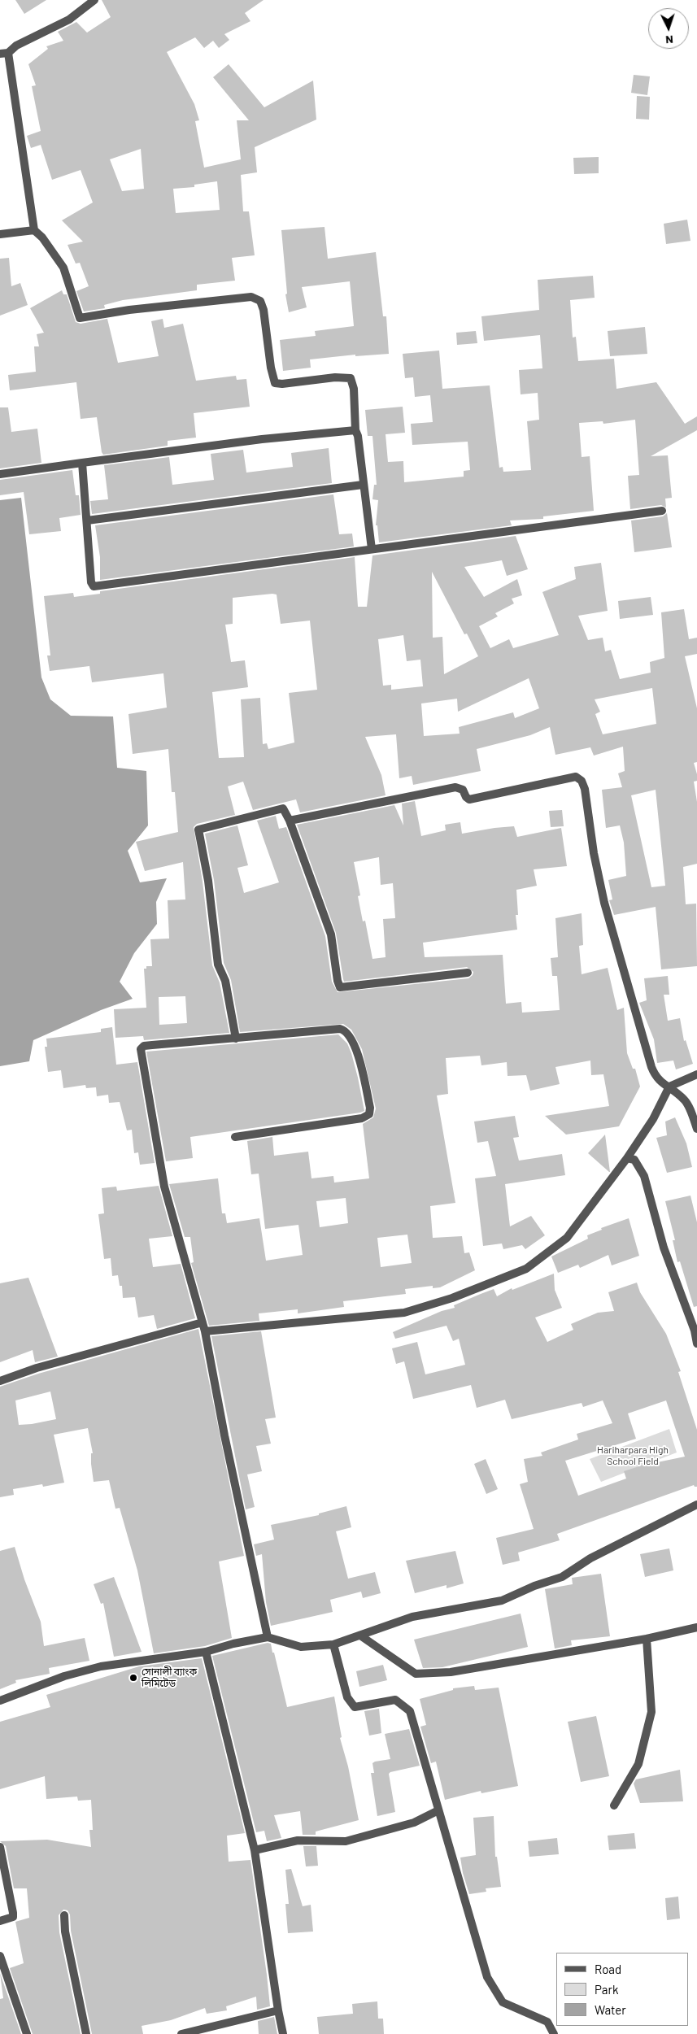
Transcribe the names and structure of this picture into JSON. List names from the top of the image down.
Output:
{
  "parks": ["Hariharpara High School Field"],
  "places": ["সোনালী ব্যাংক লিমিটেড"],
  "legend": ["Road", "Park", "Water"],
  "north": "bottom"
}
